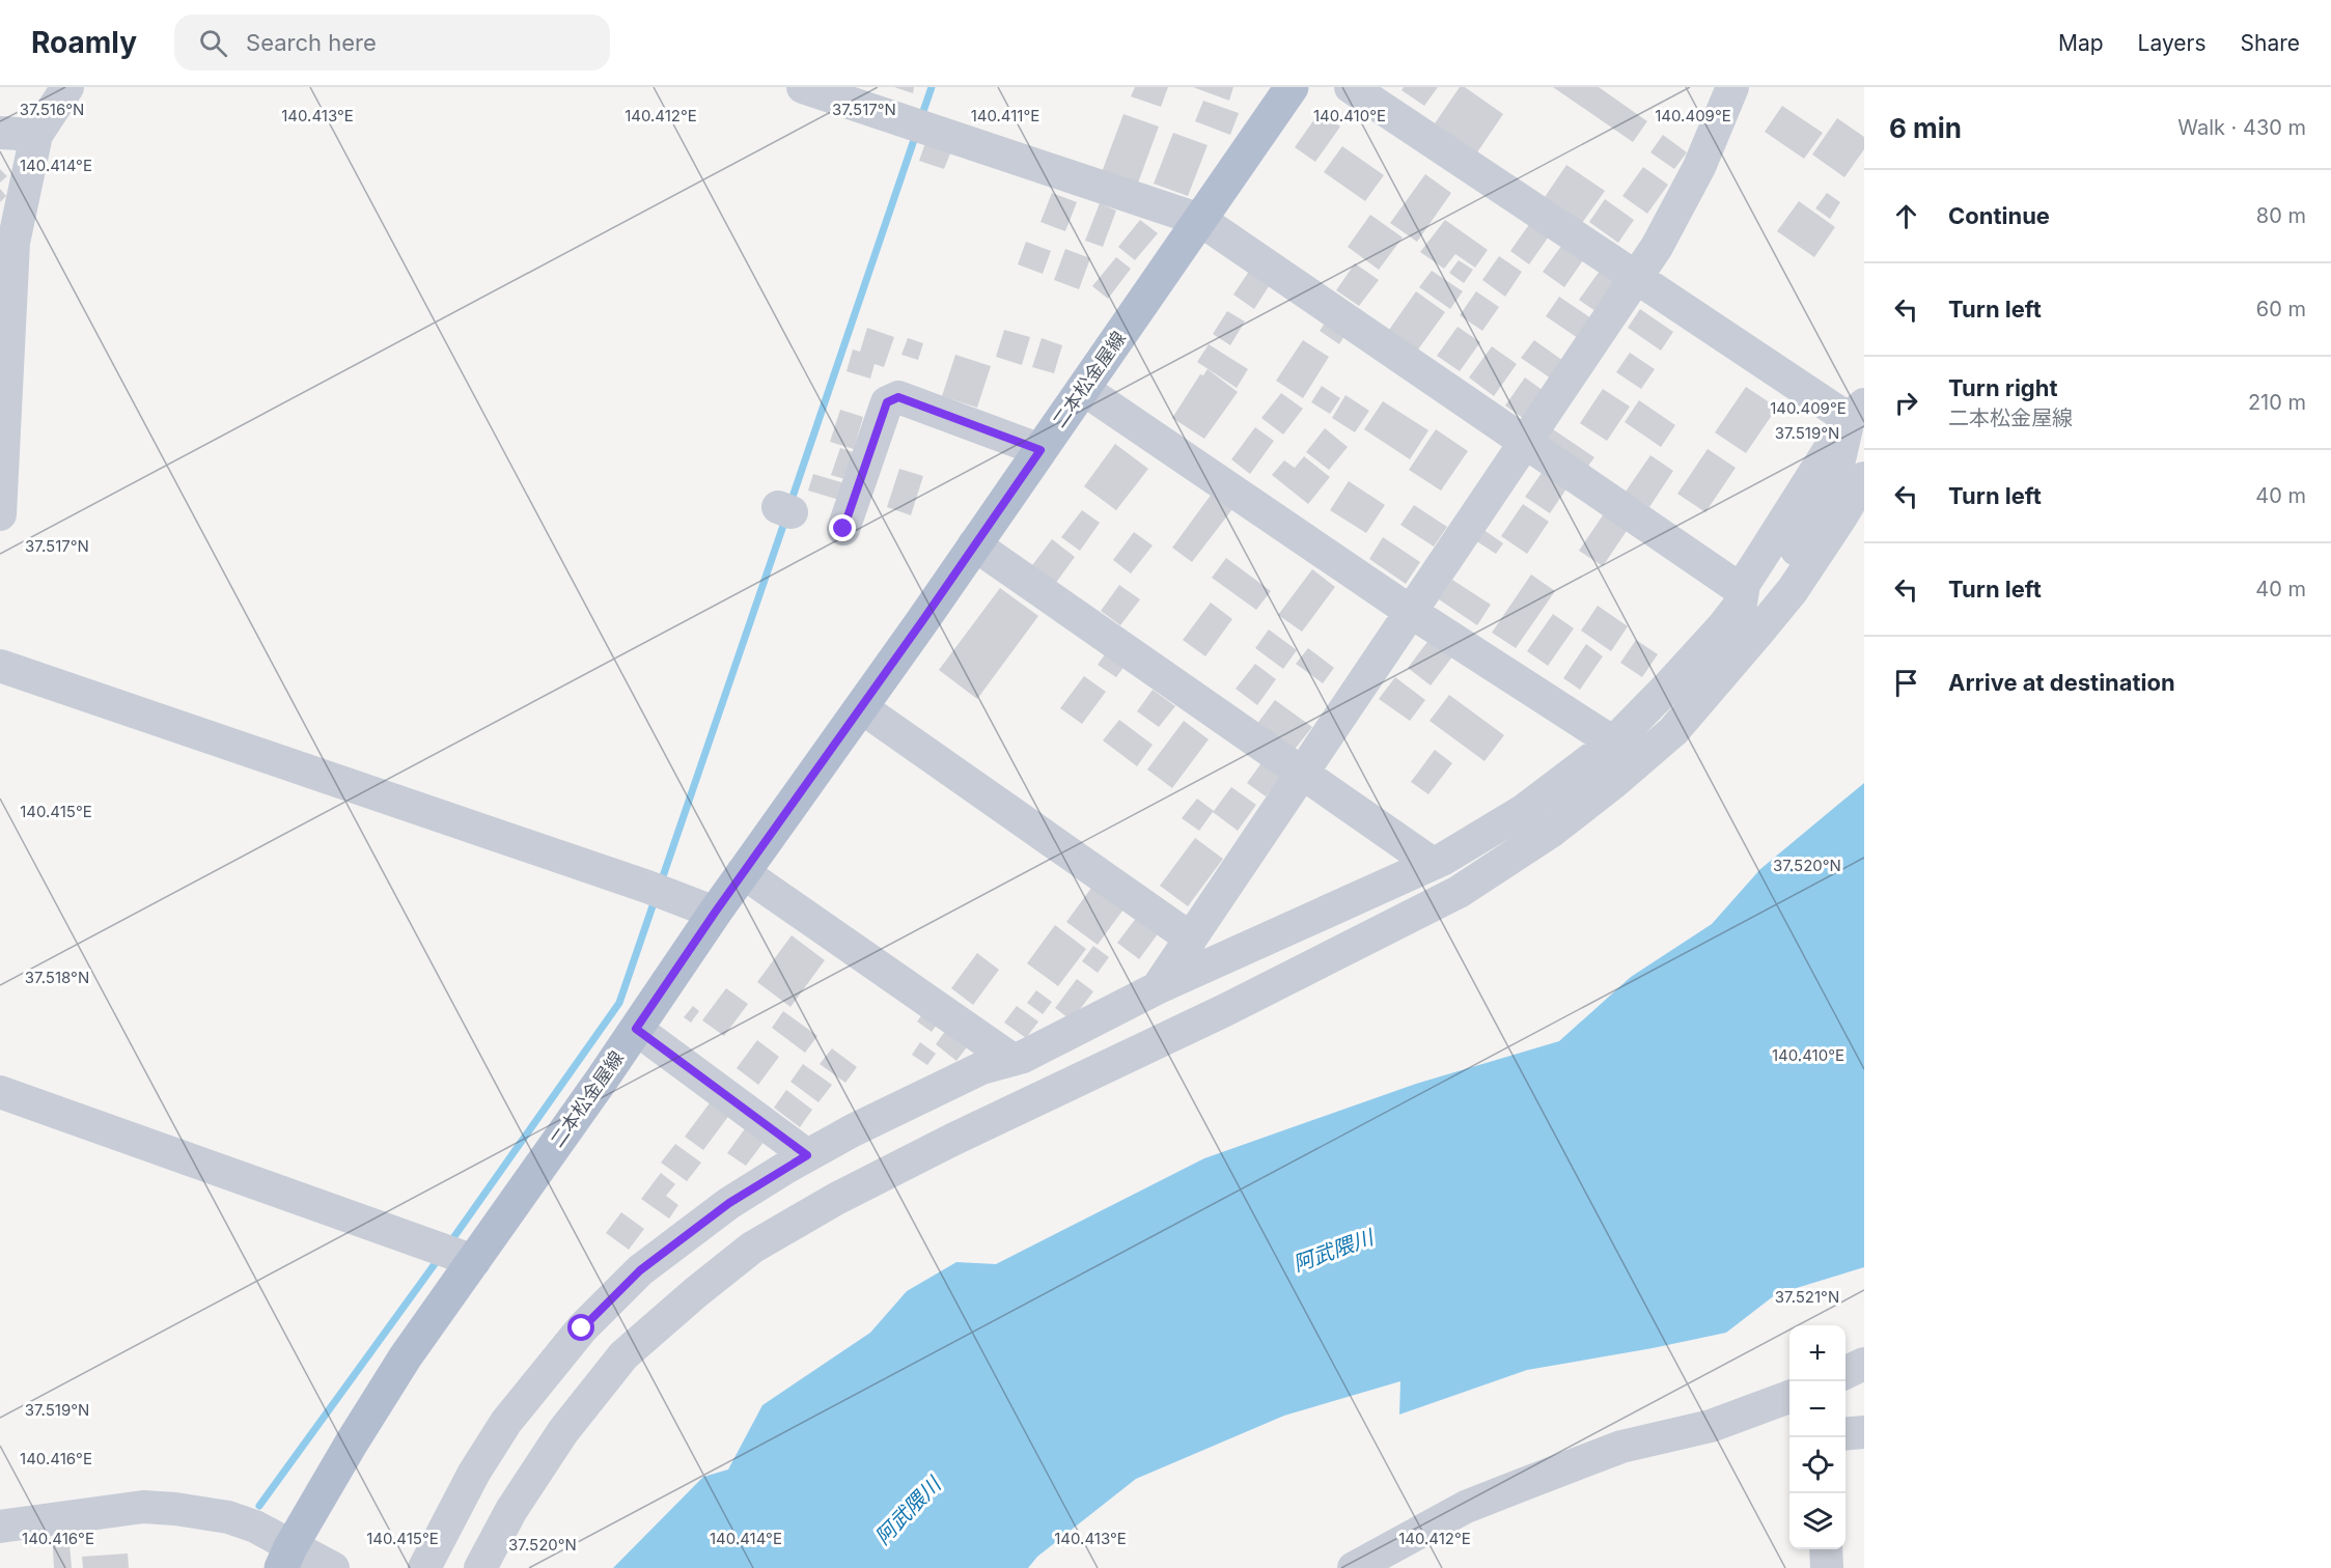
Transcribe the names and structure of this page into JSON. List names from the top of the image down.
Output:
{
  "streets": {
    "main road": ["二本松金屋線"]
  },
  "water": ["阿武隈川"],
  "page": {
    "header": "Roamly",
    "search": "Search here",
    "nav": ["Map", "Layers", "Share"],
    "heading": ["6 min", "Walk · 430 m"],
    "list": [
      ["Continue", "80 m"],
      ["Turn left", "60 m"],
      ["Turn right", "二本松金屋線", "210 m"],
      ["Turn left", "40 m"],
      ["Turn left", "40 m"],
      "Arrive at destination"
    ],
    "map_buttons": ["+", "−"]
  },
  "coordinates": [
    "37.517°N",
    "37.516°N",
    "140.413°E",
    "140.412°E",
    "140.411°E",
    "140.410°E",
    "140.409°E",
    "140.414°E",
    "37.519°N",
    "140.415°E",
    "37.520°N",
    "37.518°N",
    "37.521°N",
    "140.416°E"
  ]
}
